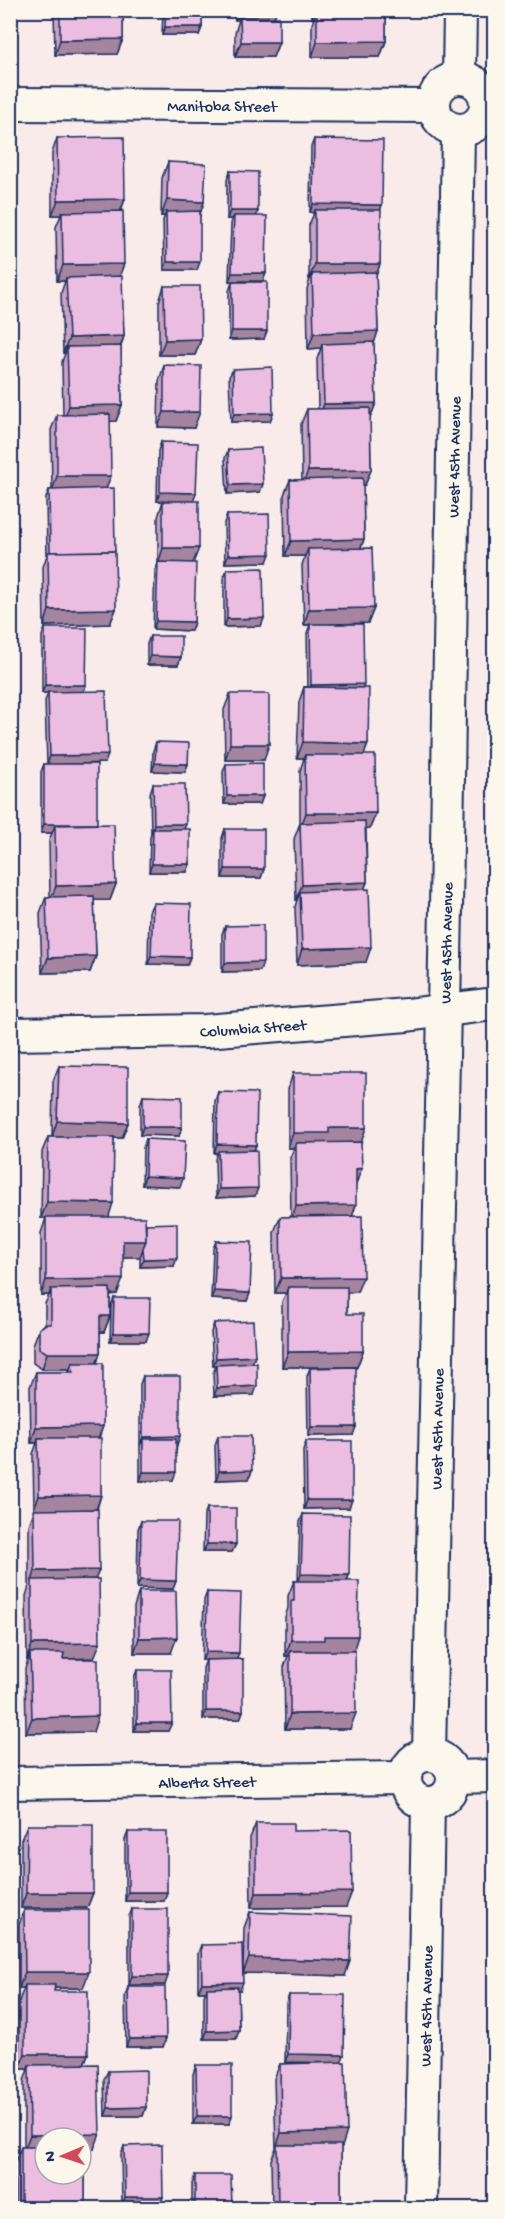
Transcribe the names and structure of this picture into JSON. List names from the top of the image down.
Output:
{
  "streets": {
    "street": [
      "Manitoba Street",
      "West 45th Avenue",
      "Columbia Street",
      "Alberta Street"
    ]
  },
  "crossings": [
    ["Manitoba Street", "West 45th Avenue"],
    ["West 45th Avenue", "Columbia Street"],
    ["West 45th Avenue", "Alberta Street"]
  ],
  "north": "left"
}
